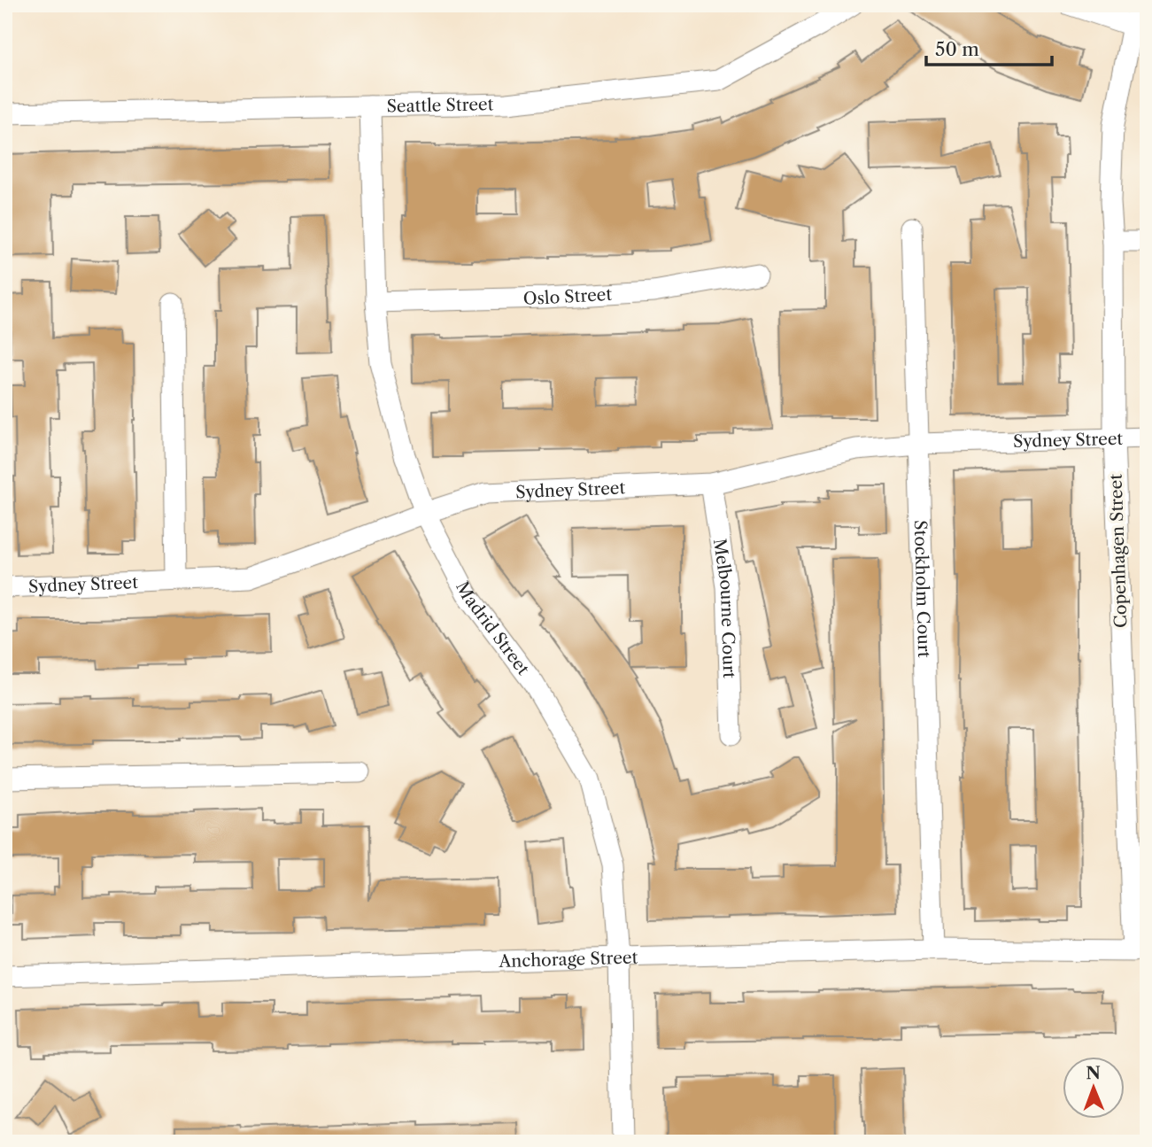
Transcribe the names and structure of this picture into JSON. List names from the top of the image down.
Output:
{
  "streets": {
    "street": [
      "Seattle Street",
      "Oslo Street",
      "Sydney Street",
      "Copenhagen Street",
      "Stockholm Court",
      "Melbourne Court",
      "Madrid Street",
      "Anchorage Street"
    ]
  },
  "crossings": [
    ["Seattle Street", "Madrid Street"],
    ["Oslo Street", "Madrid Street"],
    ["Sydney Street", "Copenhagen Street"],
    ["Sydney Street", "Stockholm Court"],
    ["Sydney Street", "Melbourne Court"],
    ["Sydney Street", "Madrid Street"],
    ["Copenhagen Street", "Anchorage Street"],
    ["Stockholm Court", "Anchorage Street"],
    ["Madrid Street", "Anchorage Street"]
  ],
  "scale_bar": "50 m",
  "north": "top"
}
